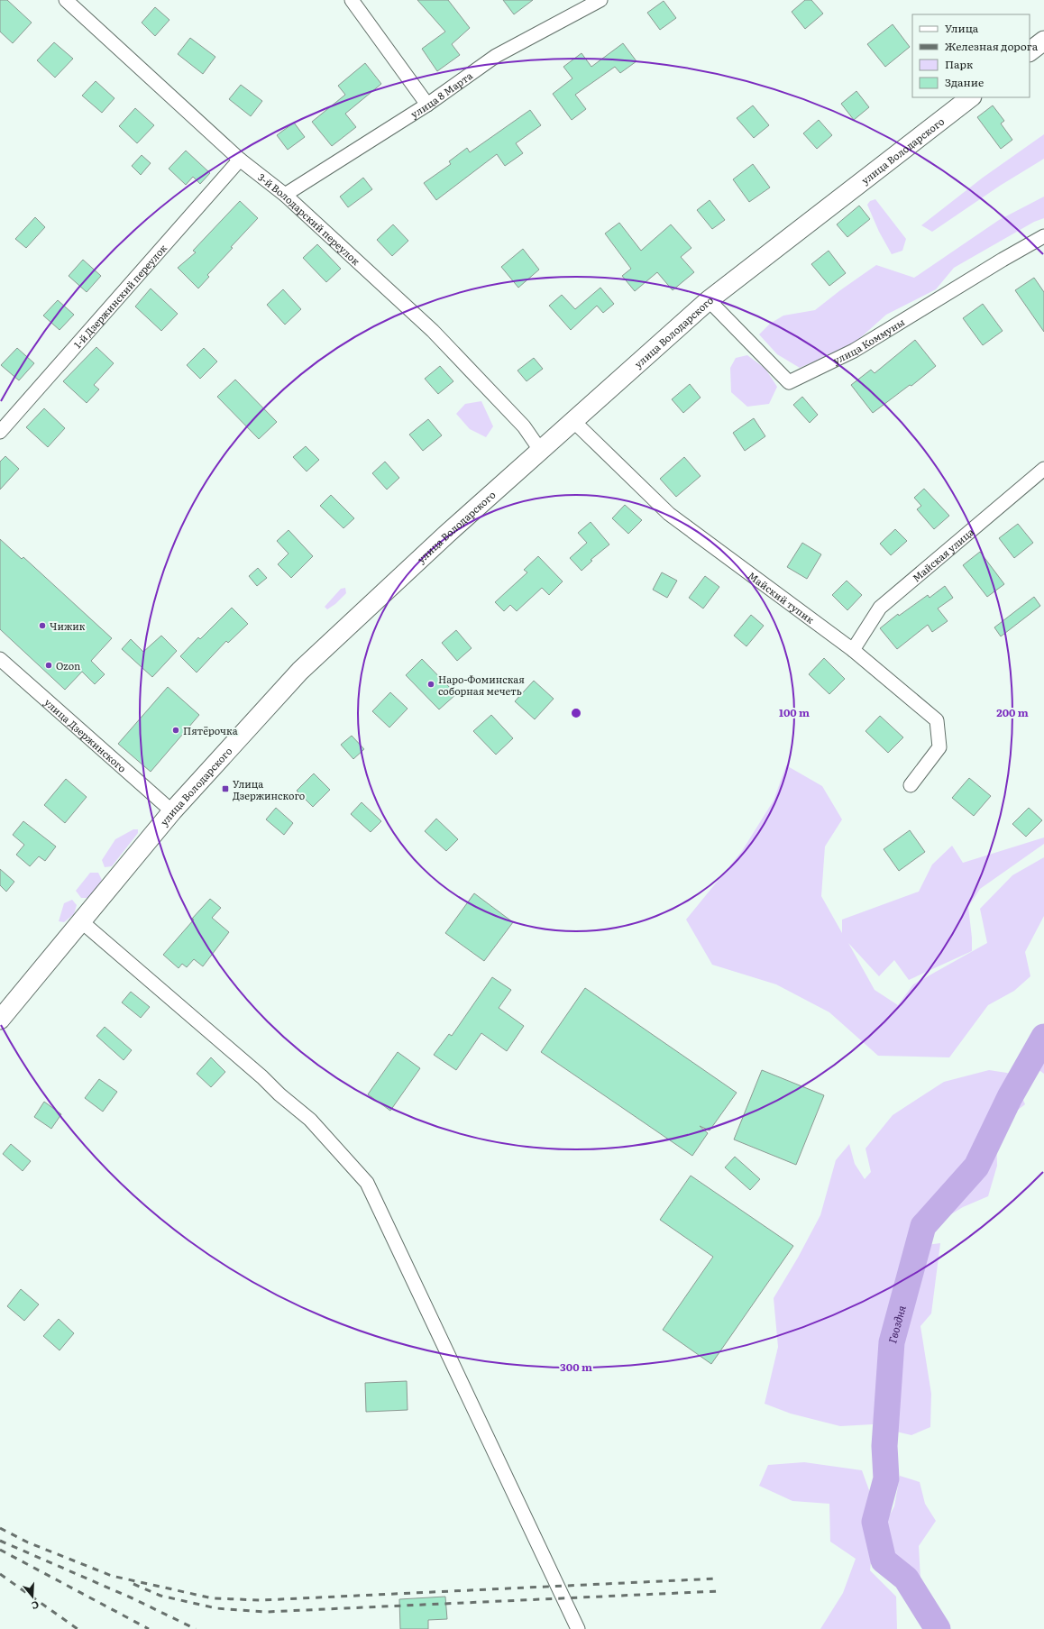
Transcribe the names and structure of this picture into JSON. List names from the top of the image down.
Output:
{
  "streets": {
    "main road": ["улица Володарского"],
    "street": [
      "улица 8 Марта",
      "3-й Володарский переулок",
      "1-й Дзержинский переулок",
      "улица Коммуны",
      "Майская улица",
      "Майский тупик",
      "улица Дзержинского"
    ]
  },
  "crossings": [
    ["улица 8 Марта", "3-й Володарский переулок"],
    ["улица Володарского", "3-й Володарский переулок"],
    ["улица Володарского", "улица Коммуны"],
    ["улица Володарского", "Майский тупик"],
    ["улица Володарского", "улица Дзержинского"],
    ["3-й Володарский переулок", "1-й Дзержинский переулок"],
    ["Майская улица", "Майский тупик"]
  ],
  "water": ["Гвоздня"],
  "places": {
    "other": [
      "Чижик",
      "Ozon",
      "Наро-Фоминская соборная мечеть",
      "Пятёрочка"
    ],
    "transit": ["Улица Дзержинского"]
  },
  "legend": [
    "Улица",
    "Железная дорога",
    "Парк",
    "Здание"
  ],
  "north": "bottom",
  "rings": ["100 m", "200 m", "300 m"]
}
